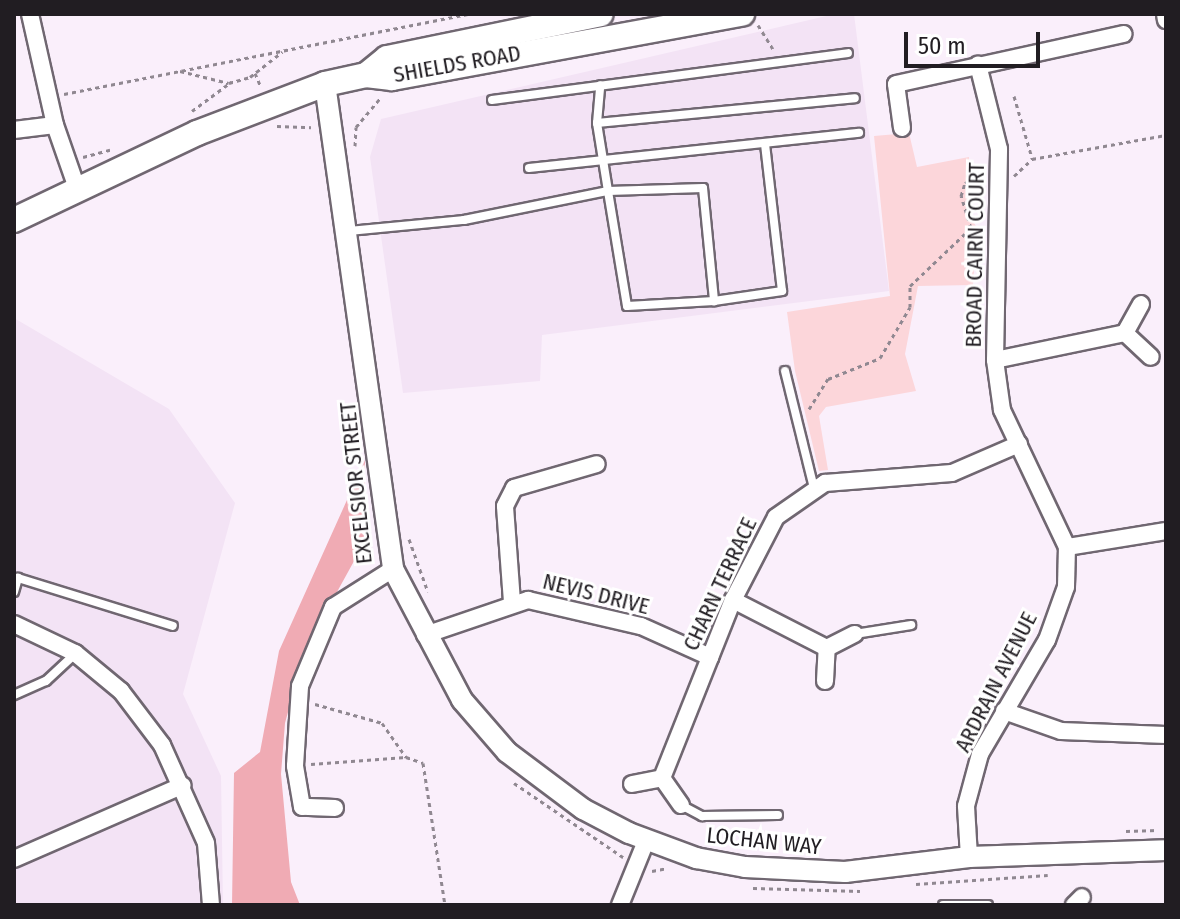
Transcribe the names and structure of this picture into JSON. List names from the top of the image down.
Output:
{
  "streets": {
    "main road": ["SHIELDS ROAD"],
    "street": [
      "BROAD CAIRN COURT",
      "EXCELSIOR STREET",
      "CHARN TERRACE",
      "NEVIS DRIVE",
      "ARDRAIN AVENUE",
      "LOCHAN WAY"
    ]
  },
  "crossings": [
    ["BROAD CAIRN COURT", "CHARN TERRACE"],
    ["BROAD CAIRN COURT", "ARDRAIN AVENUE"],
    ["EXCELSIOR STREET", "LOCHAN WAY"],
    ["CHARN TERRACE", "NEVIS DRIVE"],
    ["CHARN TERRACE", "ARDRAIN AVENUE"],
    ["NEVIS DRIVE", "LOCHAN WAY"],
    ["ARDRAIN AVENUE", "LOCHAN WAY"]
  ],
  "scale_bar": "50 m"
}
